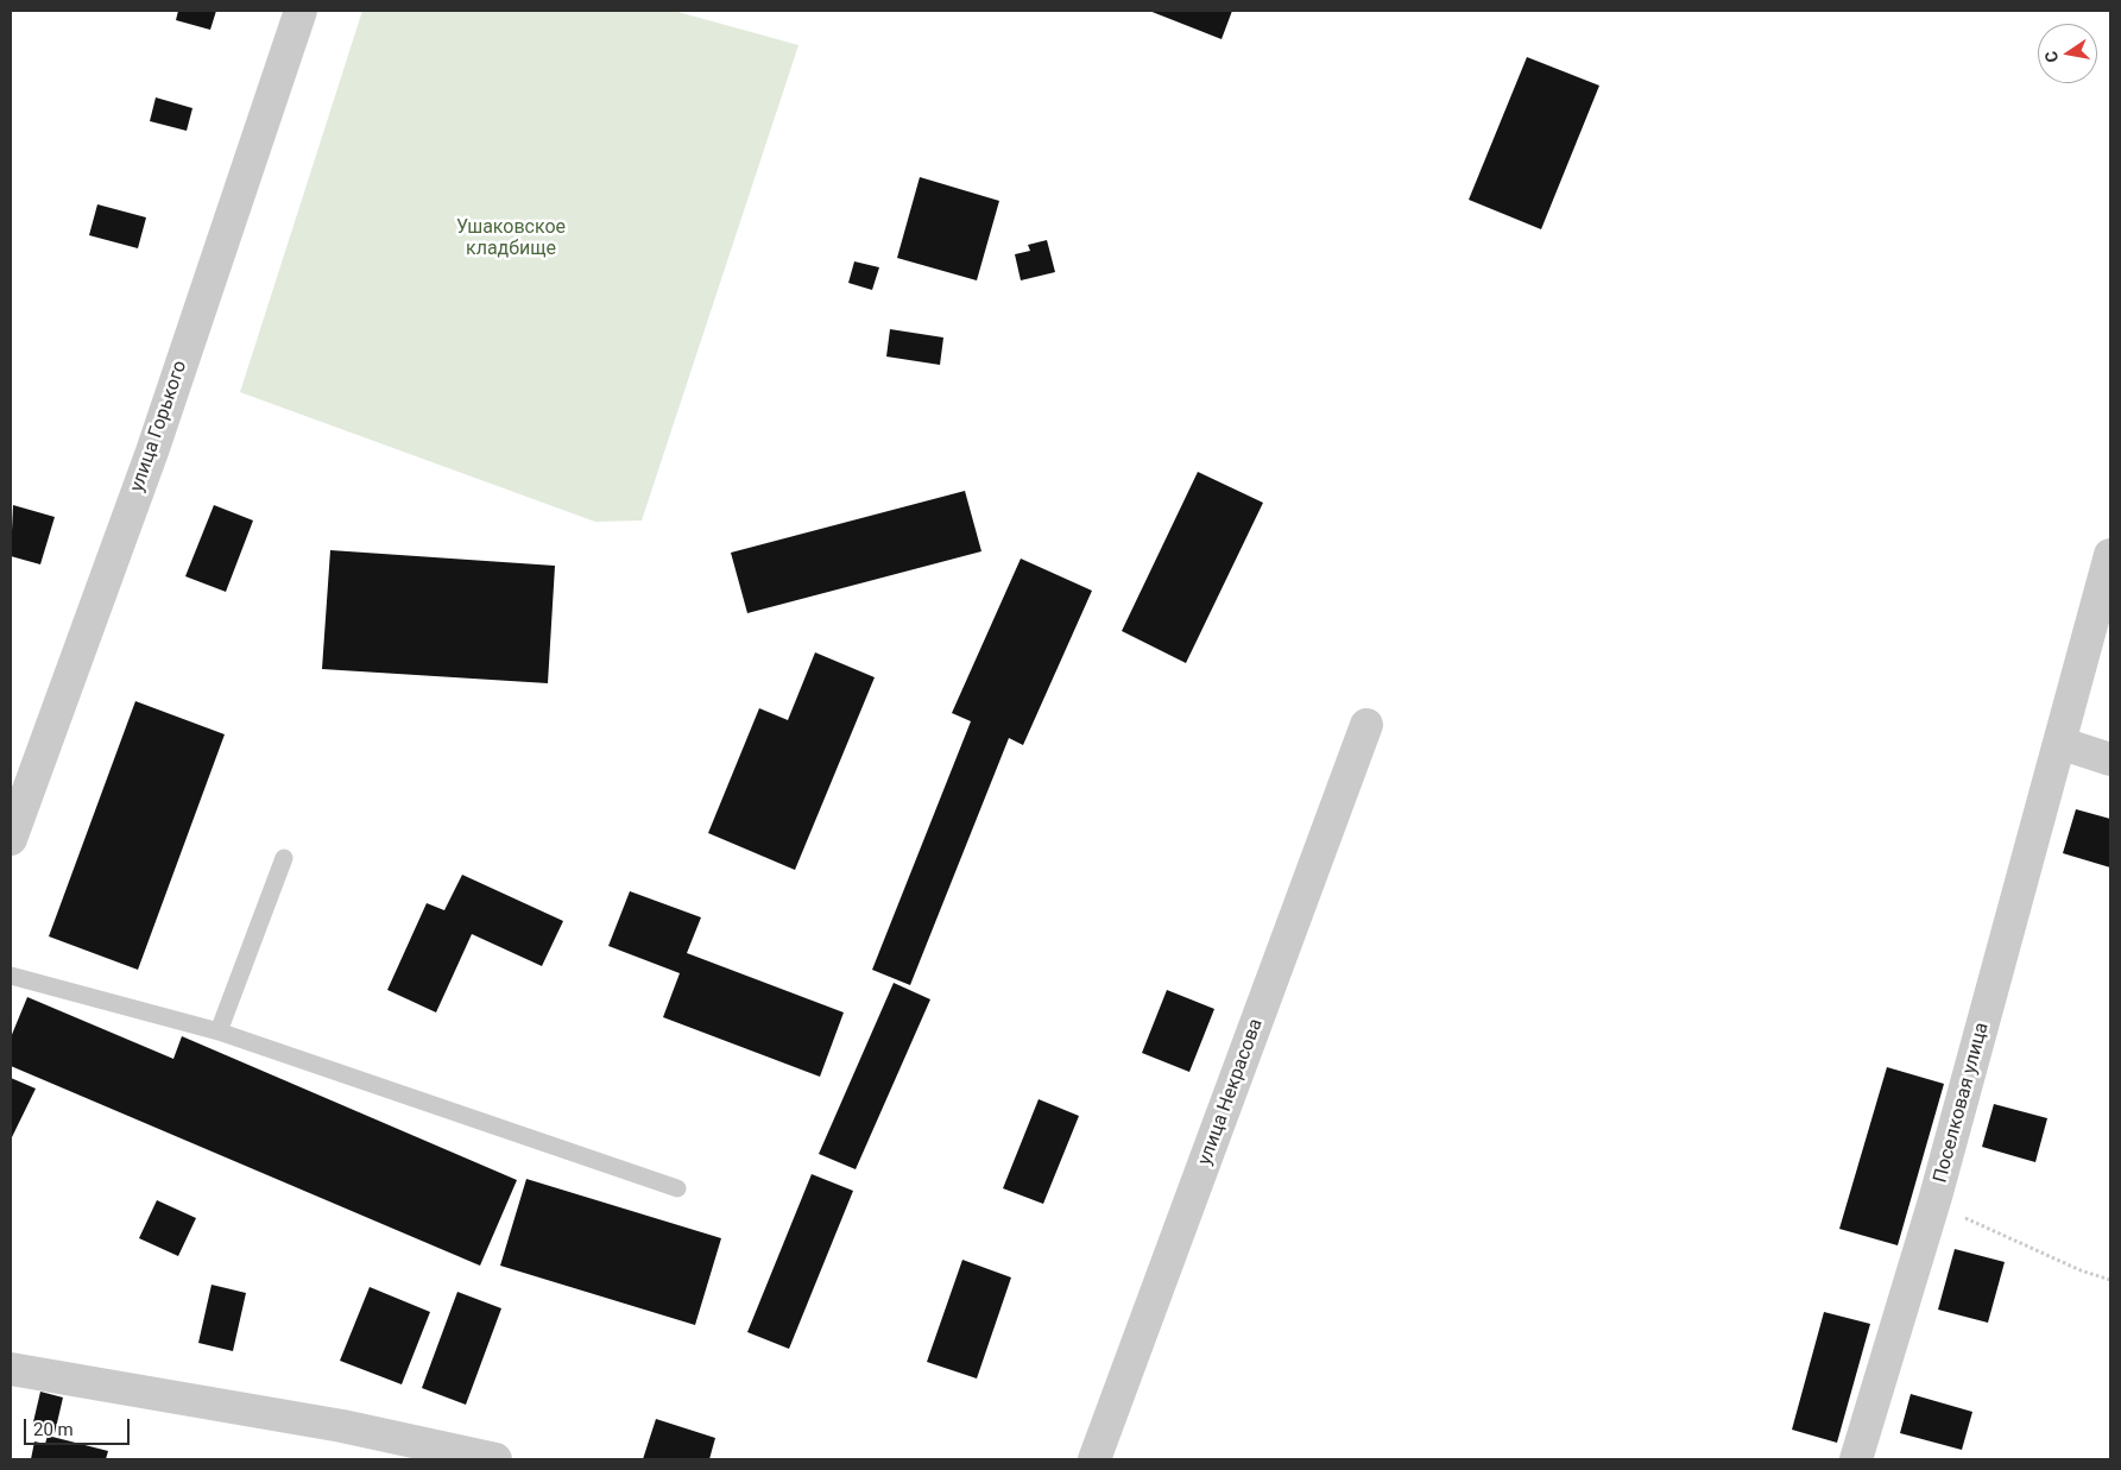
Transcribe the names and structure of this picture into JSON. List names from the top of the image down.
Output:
{
  "streets": {
    "street": ["улица Горького", "улица Некрасова", "Поселковая улица"]
  },
  "parks": ["Ушаковское кладбище"],
  "scale_bar": "20 m",
  "north": "left"
}
